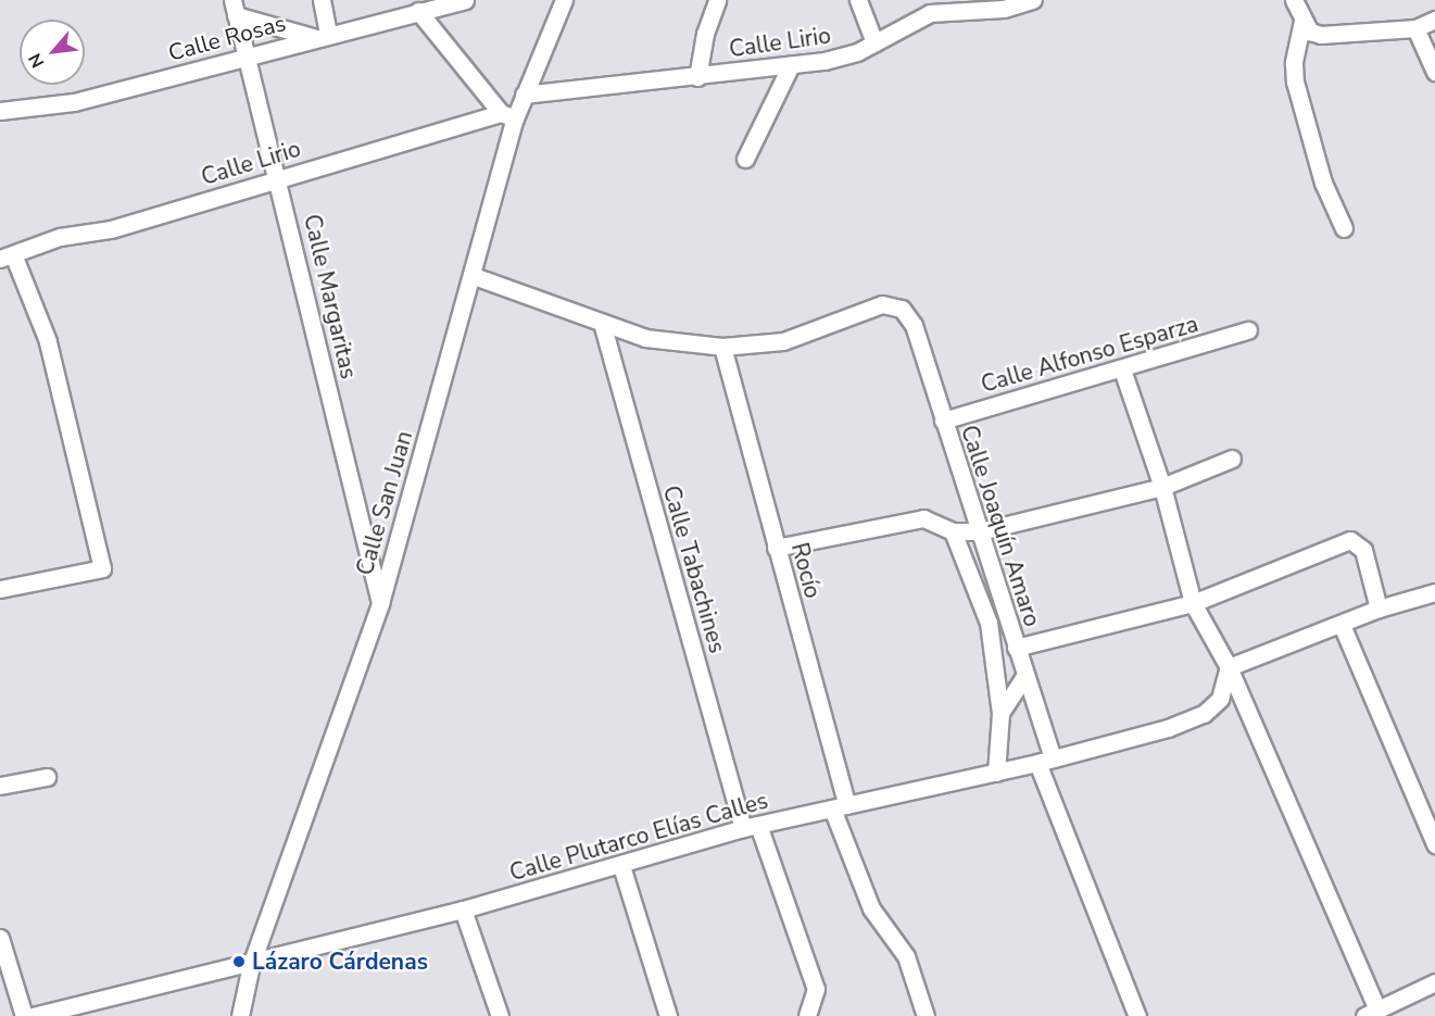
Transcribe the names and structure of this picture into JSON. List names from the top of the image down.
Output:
{
  "streets": {
    "street": [
      "Calle Rosas",
      "Calle Lirio",
      "Calle Margaritas",
      "Calle Alfonso Esparza",
      "Calle San Juan",
      "Calle Joaquín Amaro",
      "Calle Tabachines",
      "Rocío",
      "Calle Plutarco Elías Calles"
    ]
  },
  "crossings": [
    ["Calle Rosas", "Calle Margaritas"],
    ["Calle Lirio", "Calle Margaritas"],
    ["Calle Lirio", "Calle San Juan"],
    ["Calle Margaritas", "Calle San Juan"],
    ["Calle Alfonso Esparza", "Calle Joaquín Amaro"],
    ["Calle San Juan", "Calle Plutarco Elías Calles"],
    ["Calle Joaquín Amaro", "Rocío"],
    ["Calle Joaquín Amaro", "Calle Plutarco Elías Calles"],
    ["Calle Tabachines", "Calle Plutarco Elías Calles"],
    ["Rocío", "Calle Plutarco Elías Calles"]
  ],
  "places": ["Lázaro Cárdenas"],
  "north": "bottom left"
}
